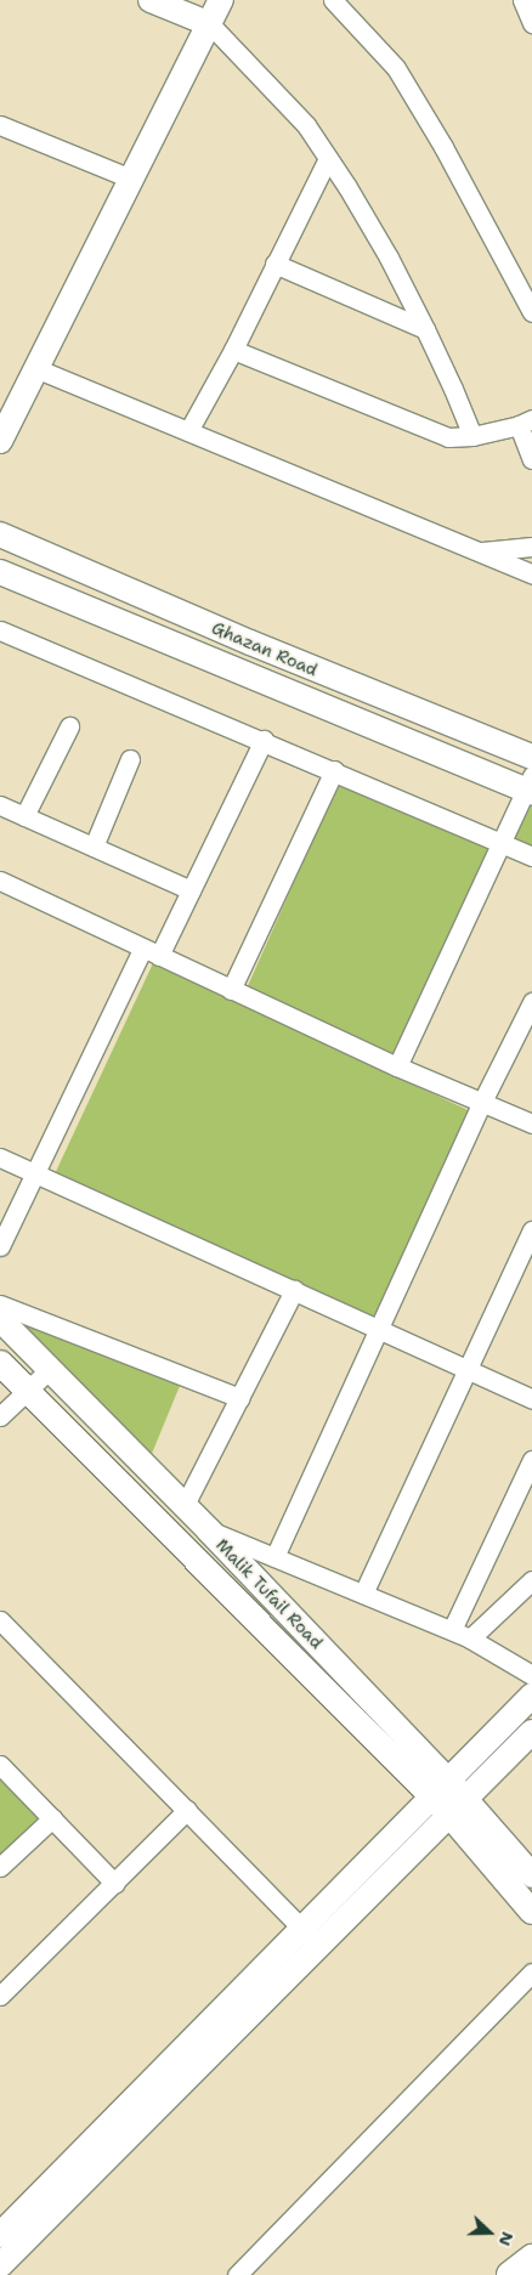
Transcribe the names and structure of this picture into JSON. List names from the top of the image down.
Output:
{
  "streets": {
    "street": ["Ghazan Road", "Malik Tufail Road"]
  },
  "north": "right"
}
